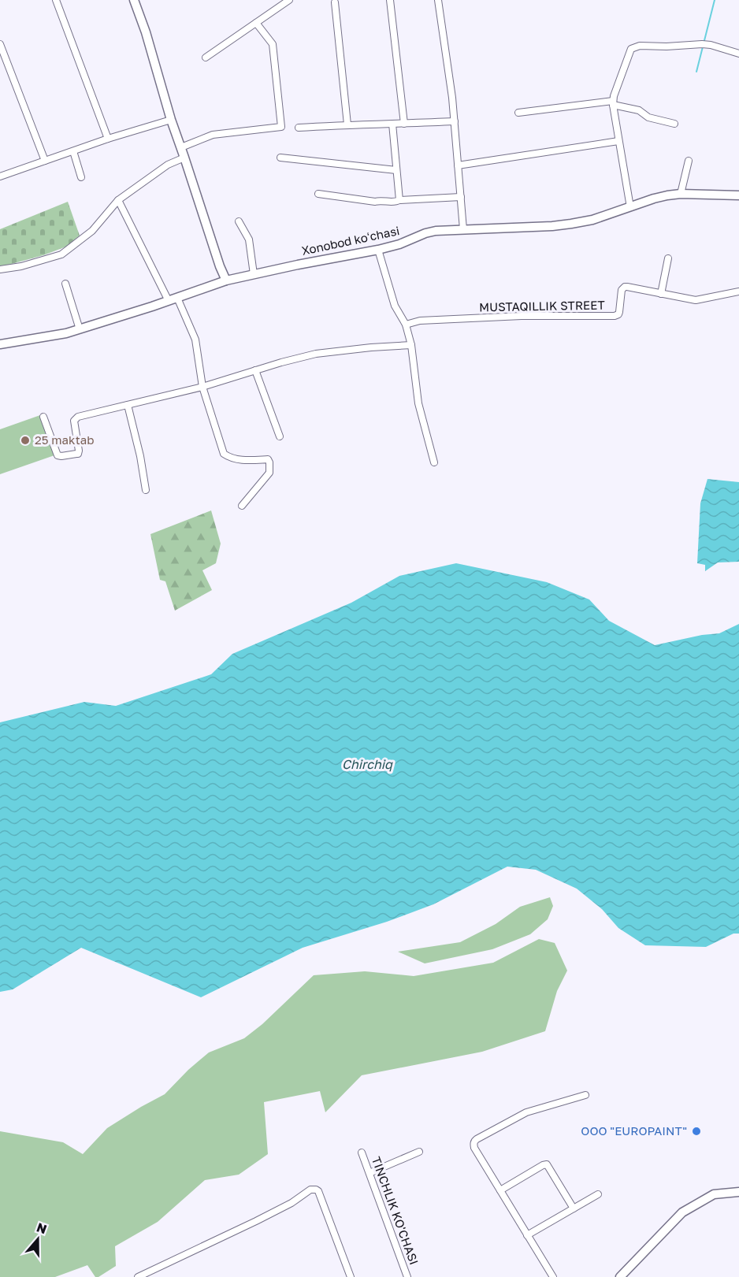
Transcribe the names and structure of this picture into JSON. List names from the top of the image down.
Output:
{
  "streets": {
    "main road": ["Xonobod koʻchasi"],
    "street": ["MUSTAQILLIK STREET", "TINCHLIK KO'CHASI"]
  },
  "water": ["Chirchiq"],
  "places": ["25 maktab", "OOO \"EUROPAINT\""],
  "north": "top"
}
